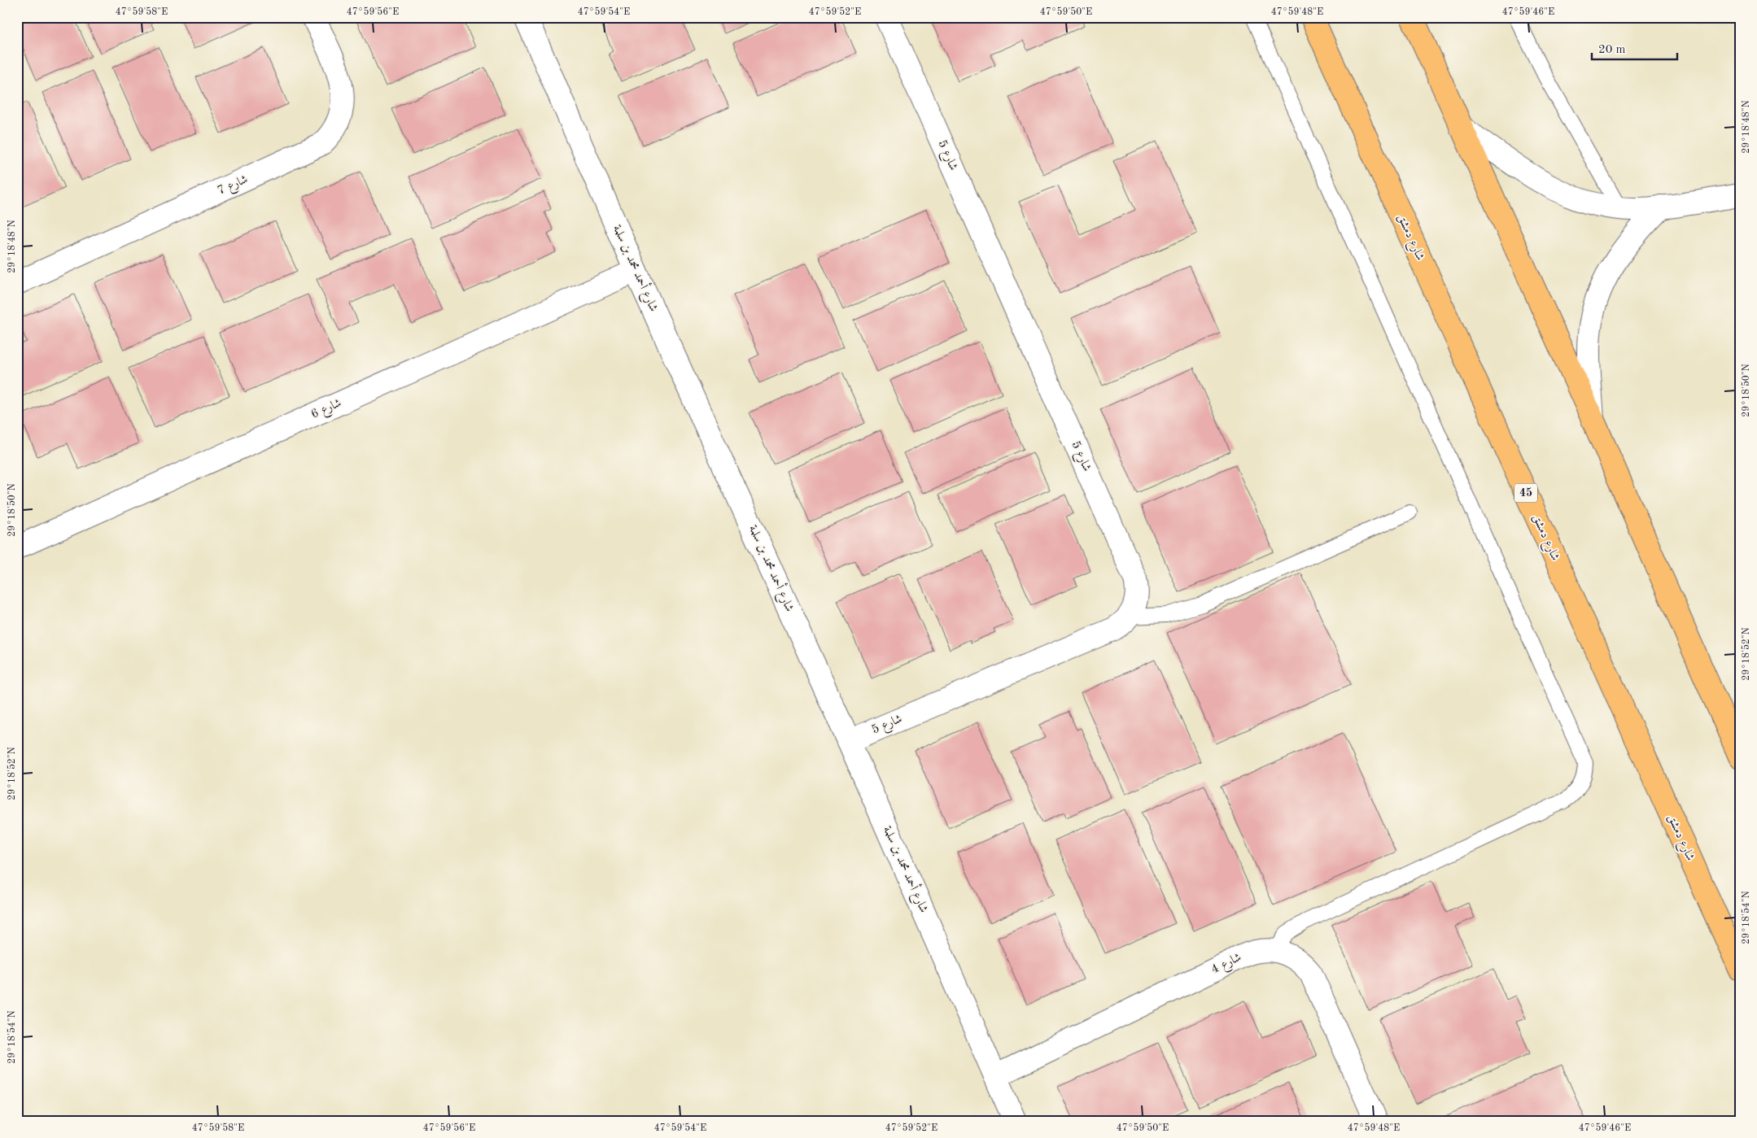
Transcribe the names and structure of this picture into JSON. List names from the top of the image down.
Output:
{
  "streets": {
    "main road": ["شارع دمشق", "45"],
    "street": [
      "شارع 5",
      "شارع 7",
      "شارع أحمد محمد بن سلمة",
      "شارع 6",
      "شارع 4"
    ]
  },
  "crossings": [
    ["شارع 5", "شارع أحمد محمد بن سلمة"],
    ["شارع أحمد محمد بن سلمة", "شارع 6"],
    ["شارع أحمد محمد بن سلمة", "شارع 4"]
  ],
  "scale_bar": "20 m",
  "coordinates": [
    "47°59'58\"E",
    "47°59'56\"E",
    "47°59'54\"E",
    "47°59'52\"E",
    "47°59'50\"E",
    "47°59'48\"E",
    "47°59'46\"E",
    "29°18'48\"N",
    "29°18'50\"N",
    "29°18'52\"N",
    "29°18'54\"N"
  ]
}
